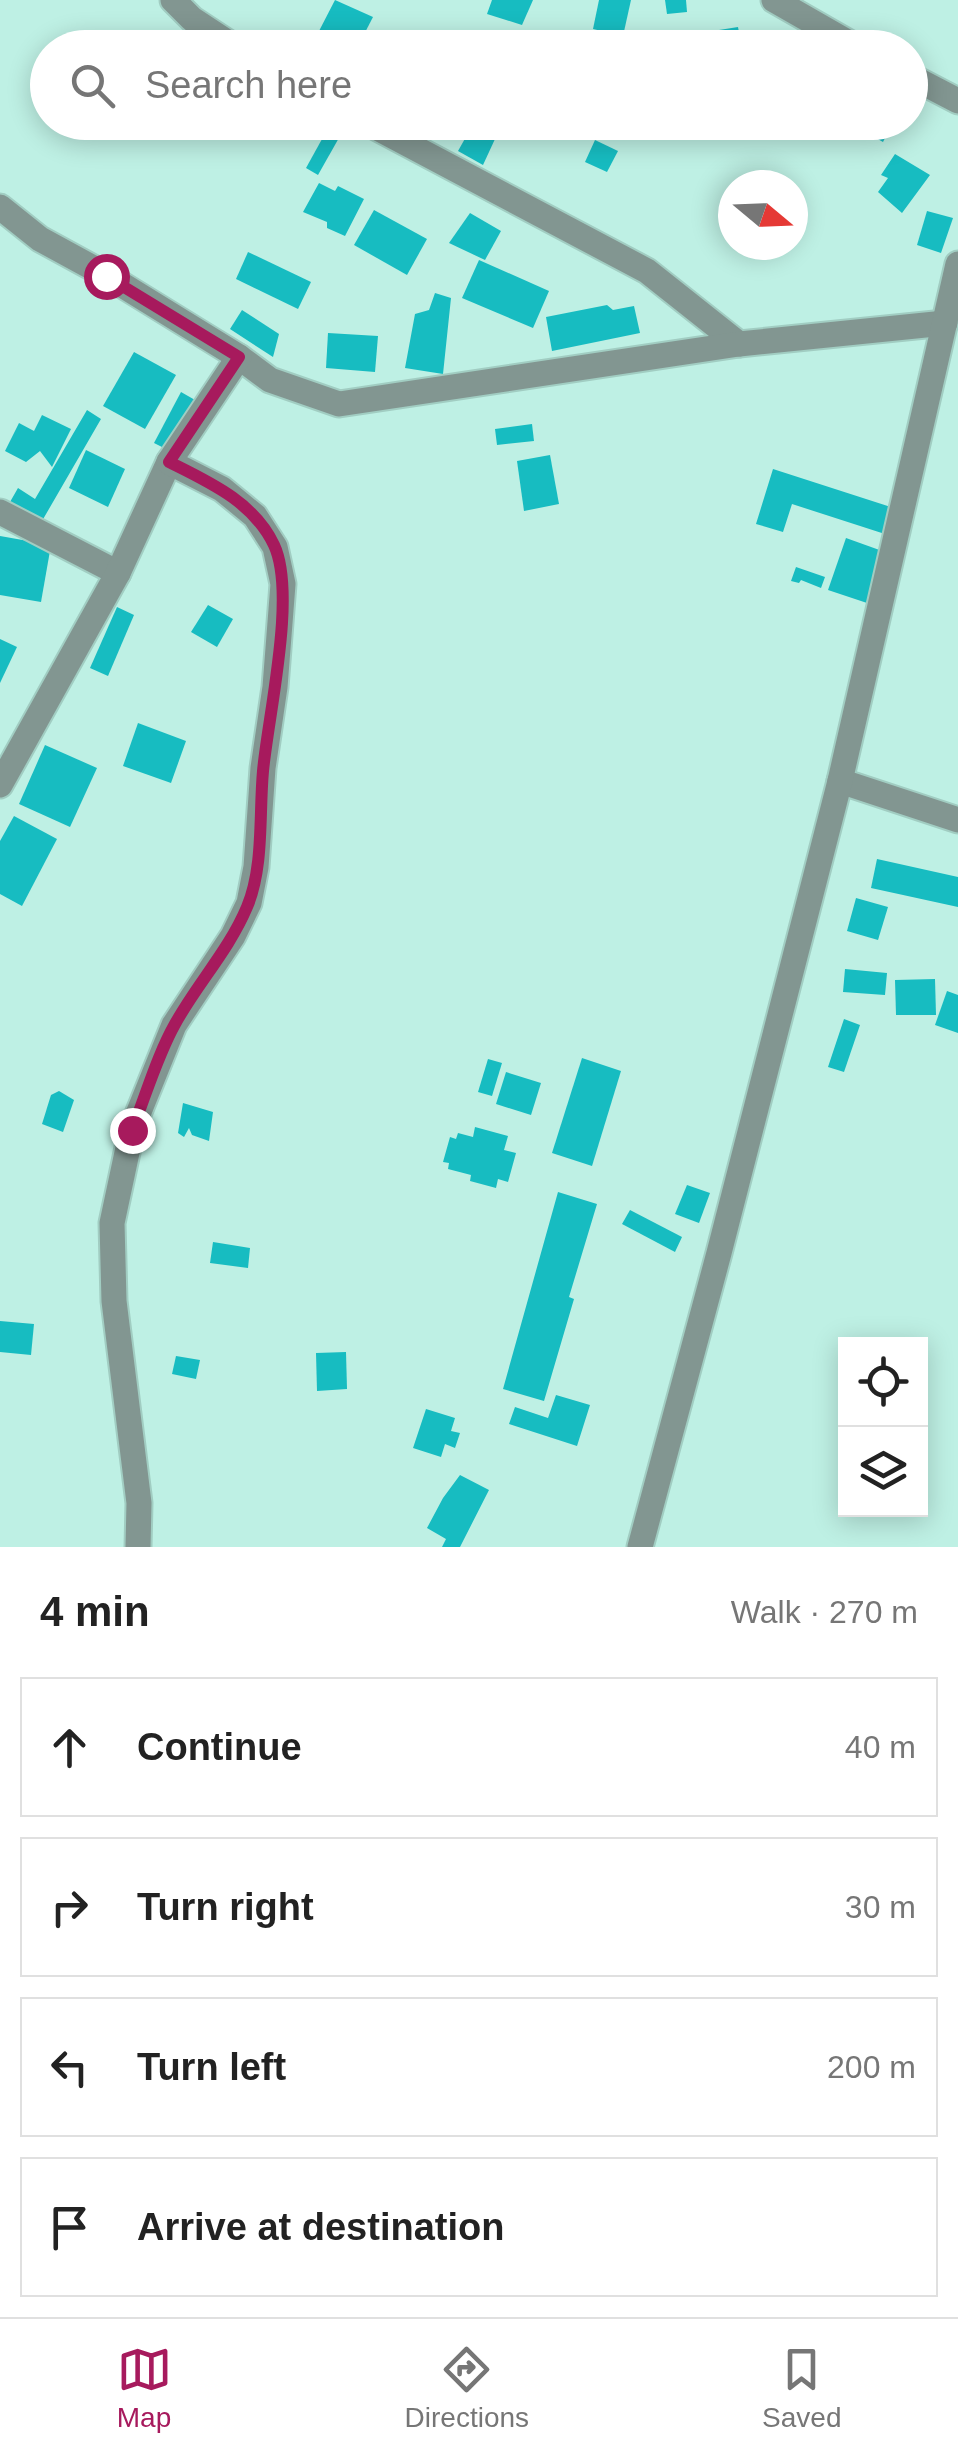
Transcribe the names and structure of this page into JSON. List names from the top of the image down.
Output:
{
  "north": "right",
  "page": {
    "search": "Search here",
    "heading": ["4 min", "Walk · 270 m"],
    "list": [
      ["Continue", "40 m"],
      ["Turn right", "30 m"],
      ["Turn left", "200 m"],
      "Arrive at destination"
    ],
    "nav": ["Map", "Directions", "Saved"]
  }
}
